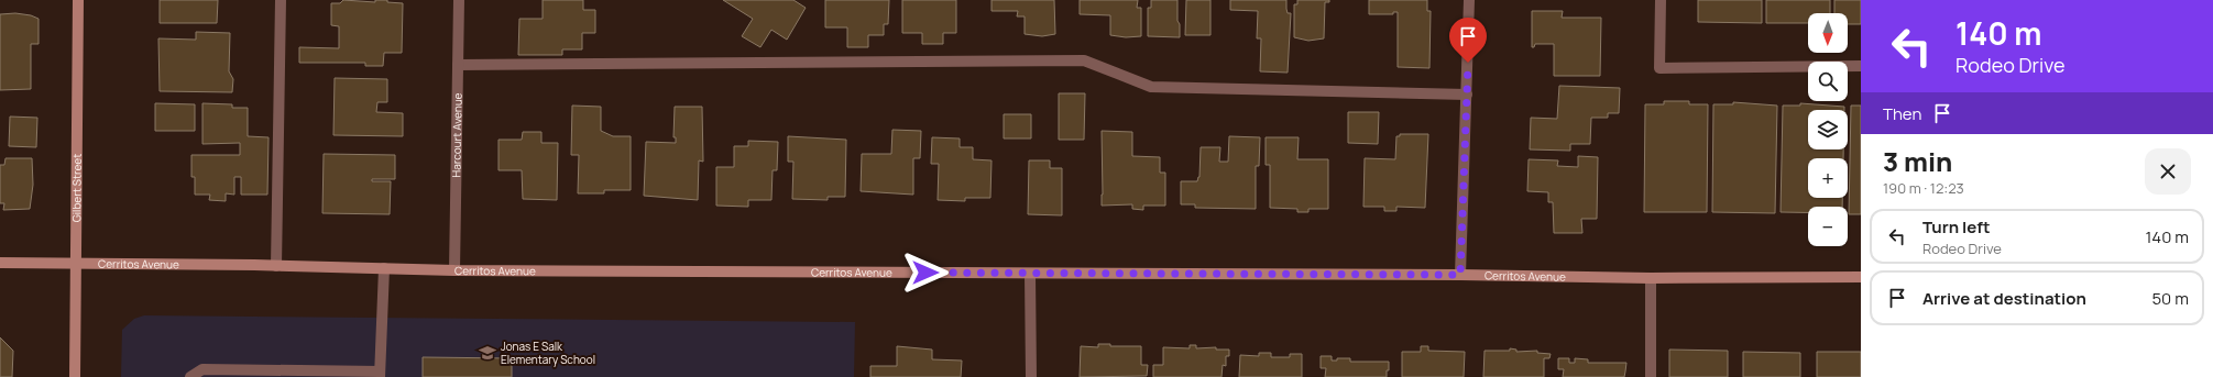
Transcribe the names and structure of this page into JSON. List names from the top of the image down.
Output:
{
  "streets": {
    "street": ["Harcourt Avenue", "Gilbert Street", "Cerritos Avenue"]
  },
  "crossings": [
    ["Harcourt Avenue", "Cerritos Avenue"],
    ["Gilbert Street", "Cerritos Avenue"]
  ],
  "places": {
    "school or university": ["Jonas E Salk Elementary School"]
  },
  "north": "bottom",
  "page": {
    "turn": ["140 m", "Rodeo Drive"],
    "map_buttons": ["+", "−"],
    "then": "Then",
    "heading": ["3 min", "190 m · 12:23"],
    "list": [
      {
        "name": "Turn left",
        "note": "Rodeo Drive",
        "value": "140 m"
      },
      {
        "name": "Arrive at destination",
        "value": "50 m"
      }
    ]
  }
}
